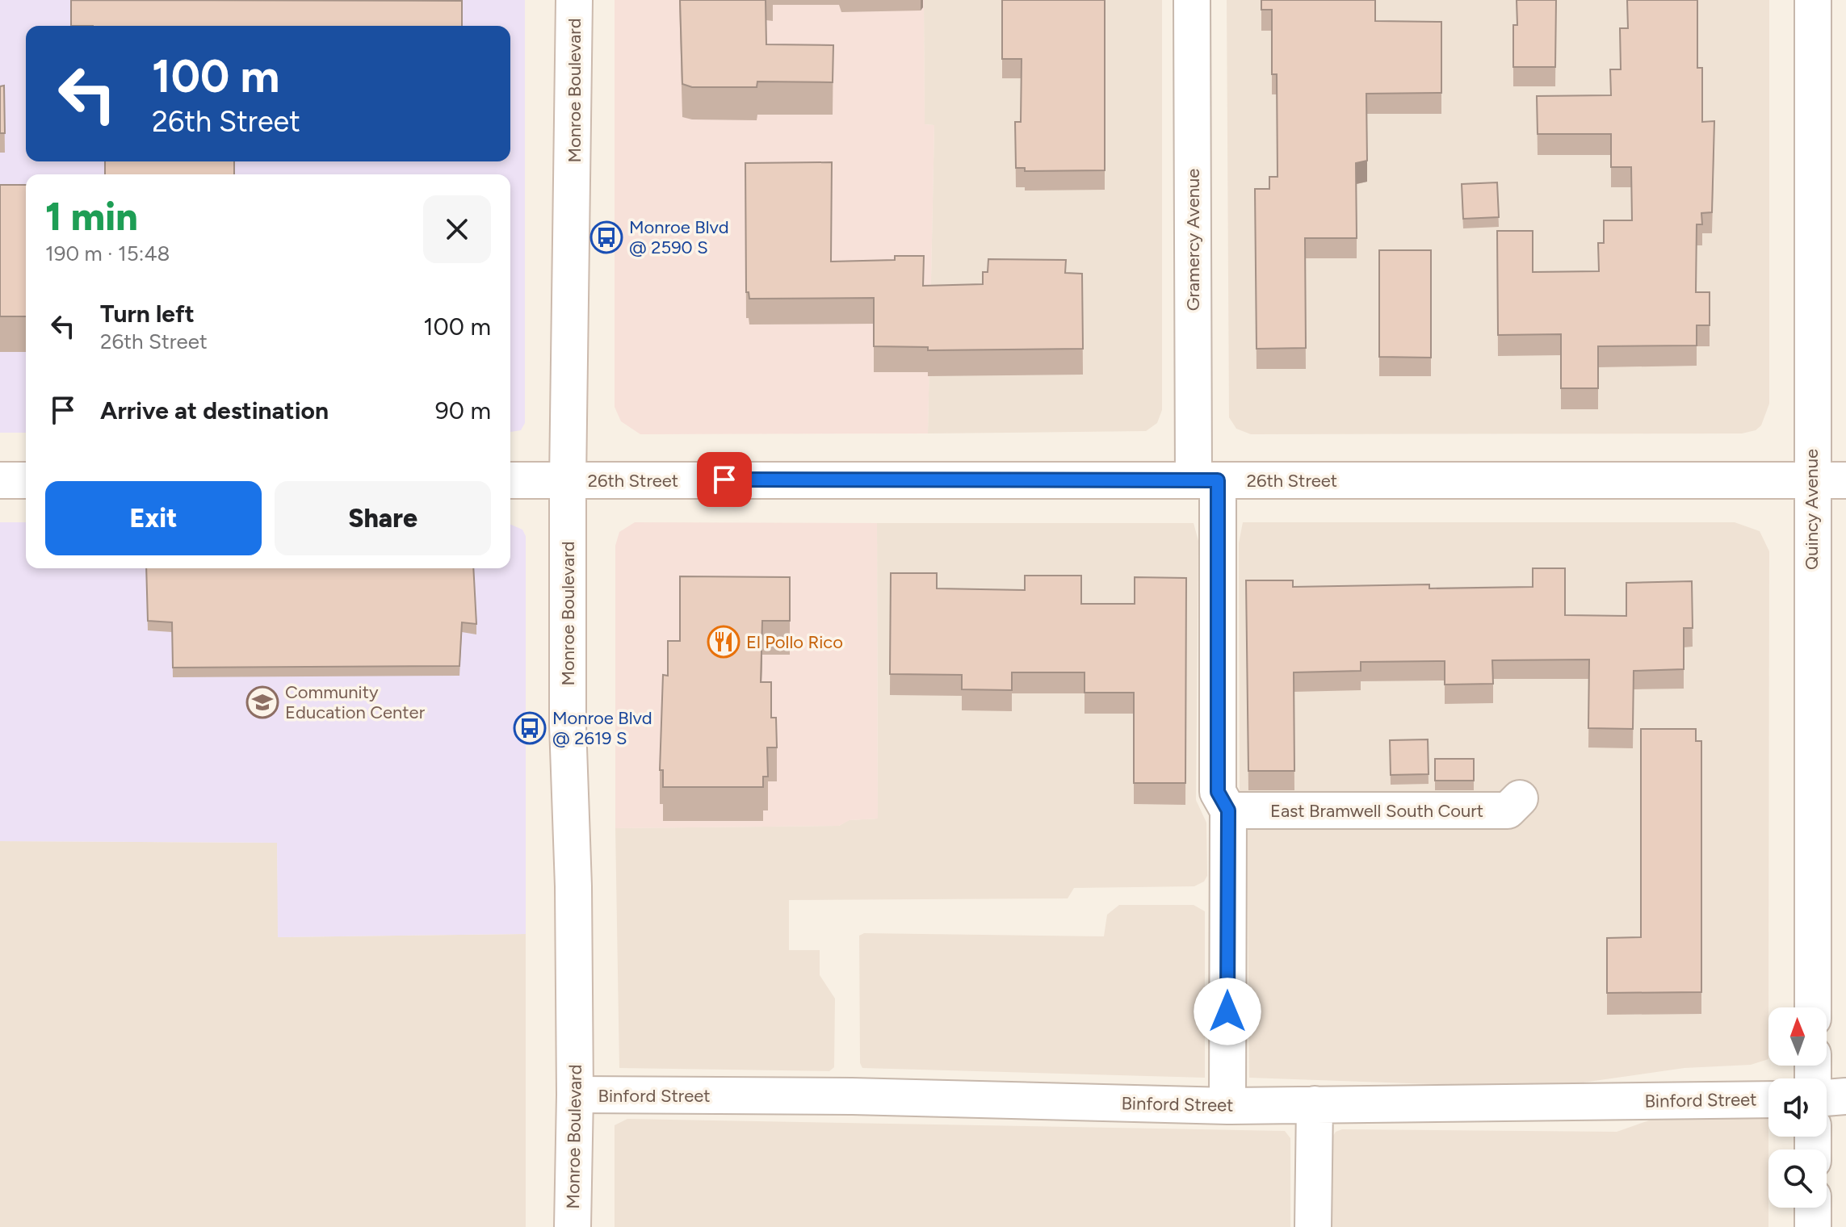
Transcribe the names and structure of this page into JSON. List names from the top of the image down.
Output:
{
  "streets": {
    "street": [
      "Monroe Boulevard",
      "Gramercy Avenue",
      "26th Street",
      "Quincy Avenue",
      "East Bramwell South Court",
      "Binford Street"
    ]
  },
  "crossings": [
    ["Monroe Boulevard", "26th Street"],
    ["Monroe Boulevard", "Binford Street"],
    ["Gramercy Avenue", "26th Street"],
    ["Gramercy Avenue", "East Bramwell South Court"],
    ["Gramercy Avenue", "Binford Street"],
    ["26th Street", "Quincy Avenue"]
  ],
  "places": {
    "bus stop": ["Monroe Blvd @ 2590 S", "Monroe Blvd @ 2619 S"],
    "restaurant": ["El Pollo Rico"],
    "school or university": ["Community Education Center"]
  },
  "north": "top",
  "page": {
    "turn": ["100 m", "26th Street"],
    "heading": ["1 min", "190 m · 15:48"],
    "list": [
      {
        "name": "Turn left",
        "note": "26th Street",
        "value": "100 m"
      },
      {
        "name": "Arrive at destination",
        "value": "90 m"
      }
    ],
    "buttons": ["Exit", "Share"]
  }
}
